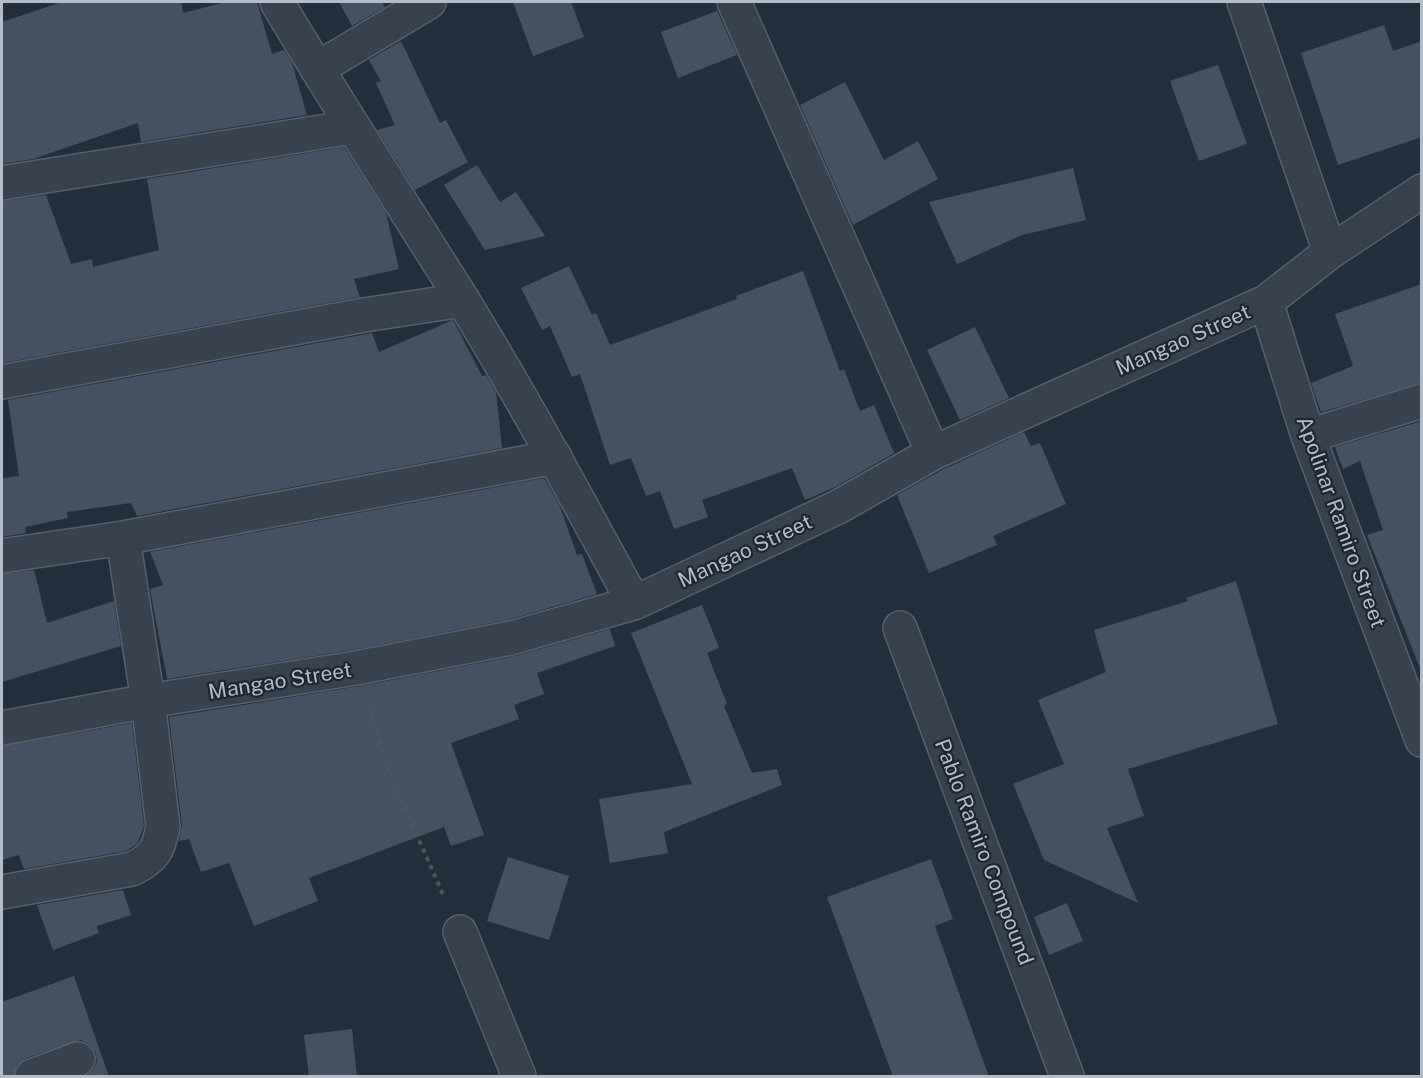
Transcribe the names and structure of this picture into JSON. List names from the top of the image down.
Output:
{
  "streets": {
    "street": ["Mangao Street", "Apolinar Ramiro Street", "Pablo Ramiro Compound"]
  },
  "crossings": [
    ["Mangao Street", "Apolinar Ramiro Street"]
  ]
}
